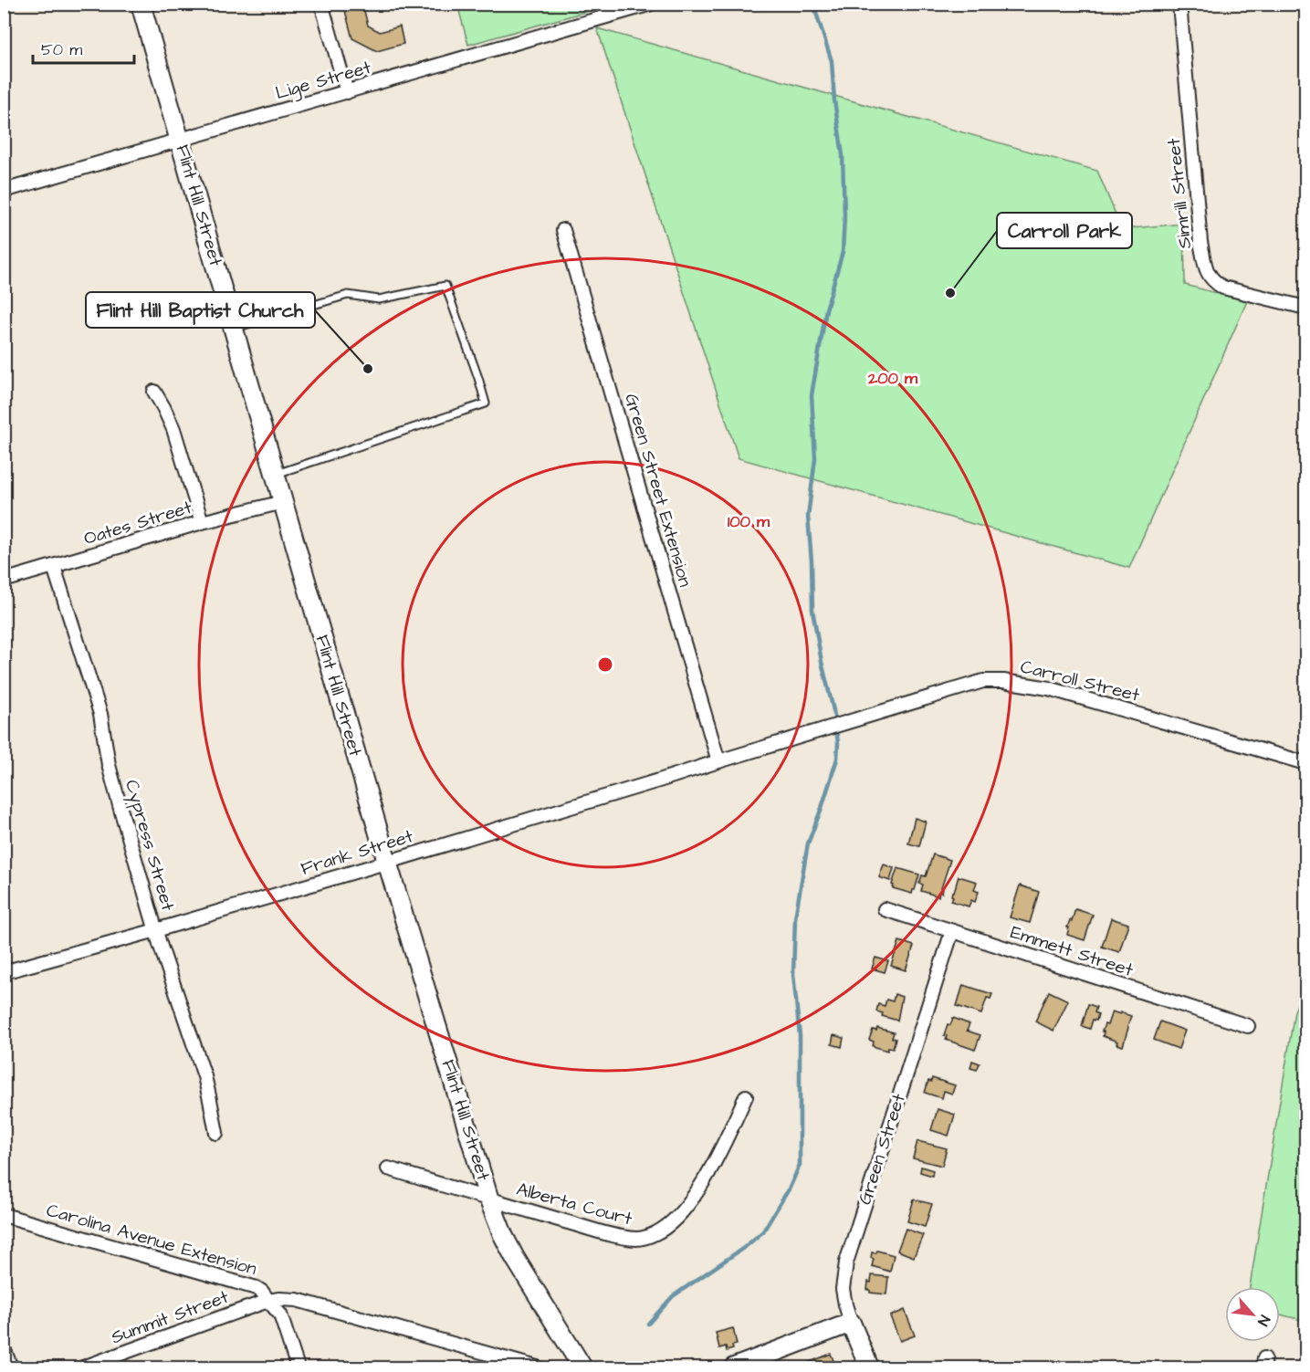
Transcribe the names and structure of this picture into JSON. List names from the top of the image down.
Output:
{
  "streets": {
    "street": [
      "Lige Street",
      "Simrill Street",
      "Flint Hill Street",
      "Green Street Extension",
      "Oates Street",
      "Carroll Street",
      "Cypress Street",
      "Frank Street",
      "Emmett Street",
      "Green Street",
      "Alberta Court",
      "Carolina Avenue Extension",
      "Summit Street"
    ]
  },
  "crossings": [
    ["Lige Street", "Flint Hill Street"],
    ["Flint Hill Street", "Oates Street"],
    ["Flint Hill Street", "Frank Street"],
    ["Flint Hill Street", "Alberta Court"],
    ["Green Street Extension", "Carroll Street"],
    ["Green Street Extension", "Frank Street"],
    ["Oates Street", "Cypress Street"],
    ["Carroll Street", "Frank Street"],
    ["Cypress Street", "Frank Street"],
    ["Emmett Street", "Green Street"],
    ["Carolina Avenue Extension", "Summit Street"]
  ],
  "places": ["Carroll Park", "Flint Hill Baptist Church"],
  "scale_bar": "50 m",
  "north": "bottom right",
  "rings": ["200 m", "100 m"]
}
